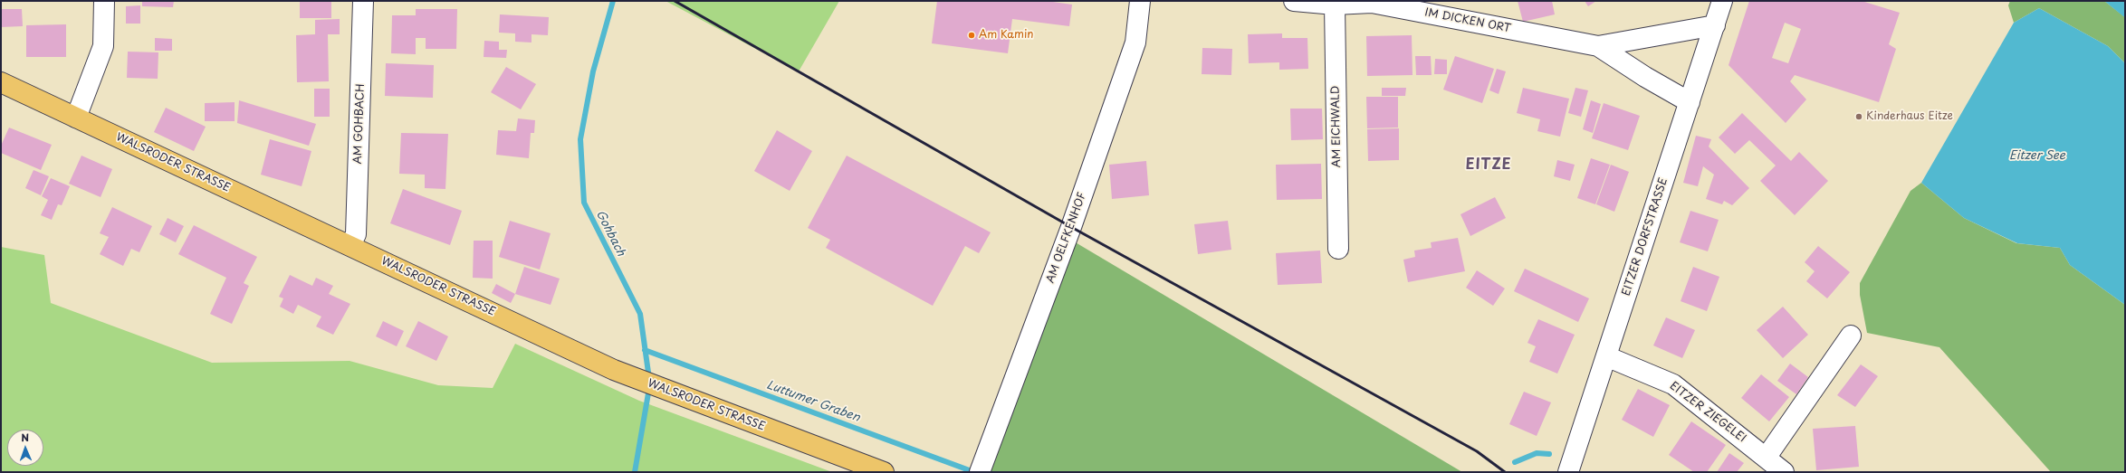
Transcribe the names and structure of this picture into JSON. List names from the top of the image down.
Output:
{
  "streets": {
    "main road": ["WALSRODER STRASSE"],
    "street": [
      "IM DICKEN ORT",
      "AM GOHBACH",
      "AM EICHWALD",
      "EITZER DORFSTRASSE",
      "AM OELFKENHOF",
      "EITZER ZIEGELEI"
    ]
  },
  "crossings": [
    ["IM DICKEN ORT", "AM EICHWALD"],
    ["IM DICKEN ORT", "EITZER DORFSTRASSE"],
    ["AM GOHBACH", "WALSRODER STRASSE"],
    ["EITZER DORFSTRASSE", "EITZER ZIEGELEI"]
  ],
  "districts": ["EITZE"],
  "water": ["Eitzer See", "Gohbach", "Luttumer Graben"],
  "places": ["Am Kamin", "Kinderhaus Eitze"],
  "north": "top"
}
